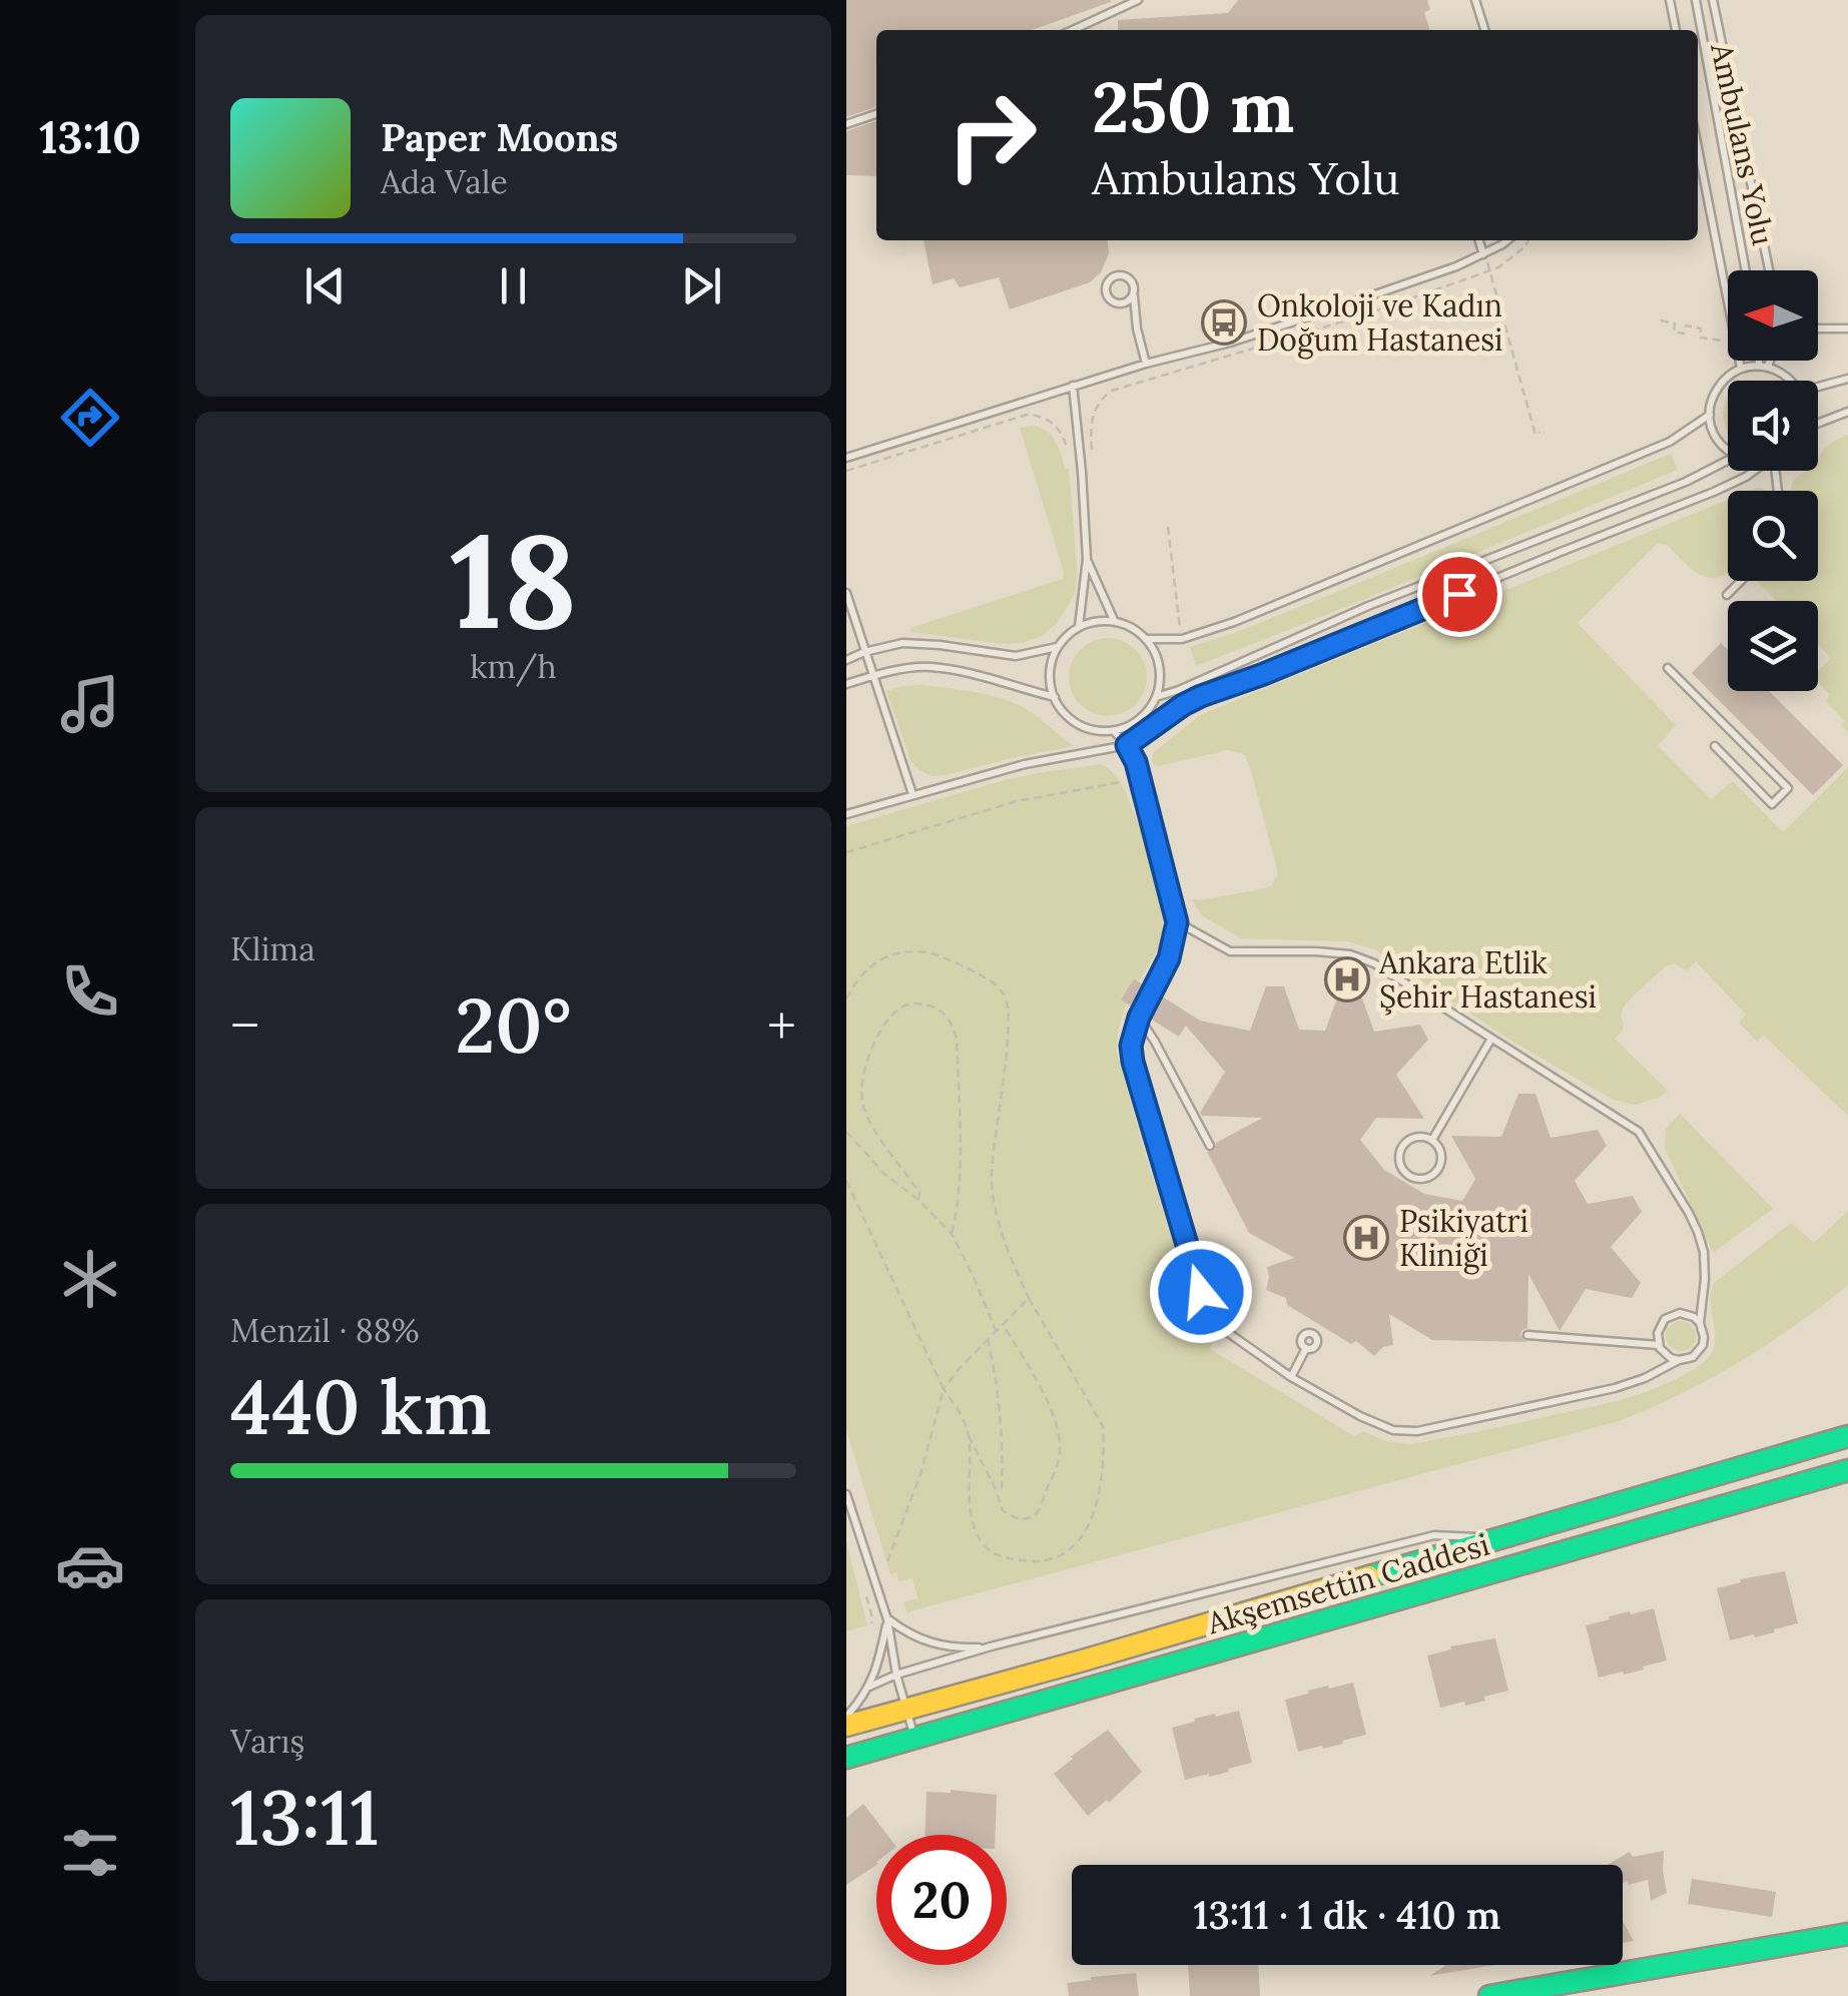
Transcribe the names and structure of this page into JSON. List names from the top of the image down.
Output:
{
  "streets": {
    "main road": ["Akşemsettin Caddesi"],
    "lane": ["Ambulans Yolu"]
  },
  "places": {
    "bus stop": ["Onkoloji ve Kadın Doğum Hastanesi"],
    "hospital": ["Ankara Etlik Şehir Hastanesi", "Psikiyatri Kliniği"]
  },
  "north": "left",
  "page": {
    "tabs": "13:10",
    "turn": ["250 m", "Ambulans Yolu"],
    "song": ["Paper Moons", "Ada Vale"],
    "tile": [
      ["18", "km/h"],
      "Klima",
      ["Menzil · 88%", "440 km"],
      ["Varış", "13:11"]
    ],
    "heat": ["−", "20°", "+"],
    "limit": "20",
    "trip": "13:11 · 1 dk · 410 m"
  }
}
